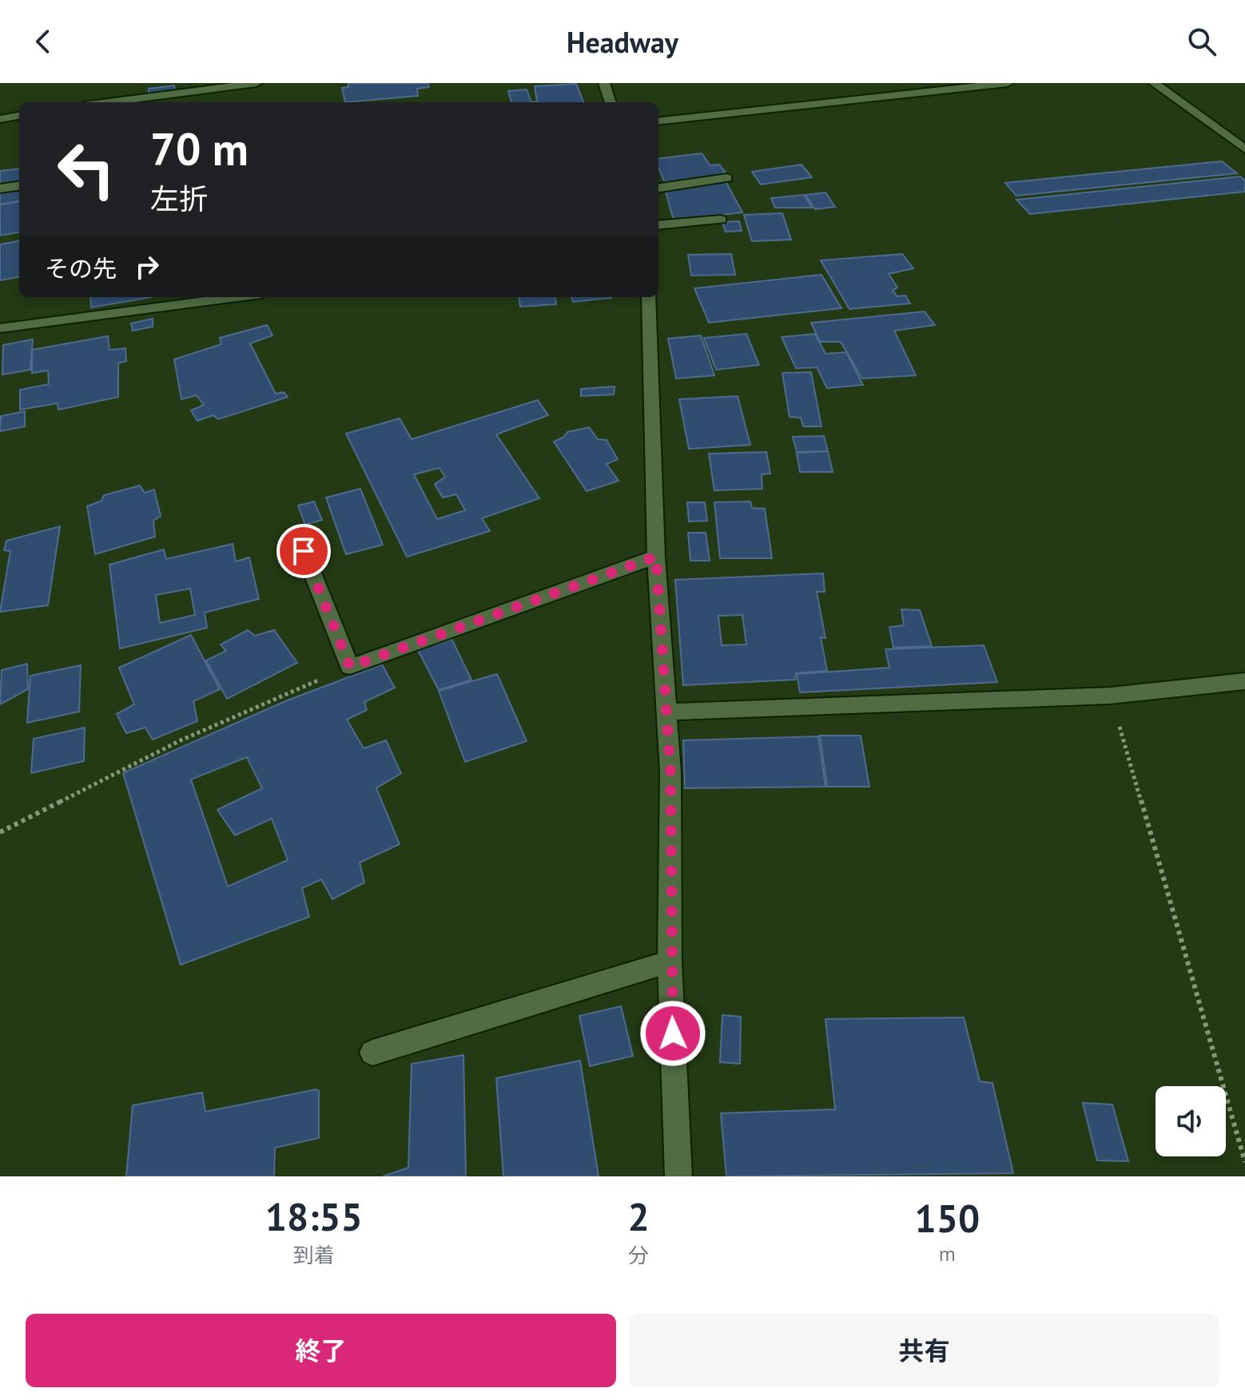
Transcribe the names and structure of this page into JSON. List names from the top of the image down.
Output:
{
  "page": {
    "header": "Headway",
    "turn": ["70 m", "左折"],
    "then": "その先",
    "eta": [
      "18:55",
      "到着",
      "2",
      "分",
      "150",
      "m"
    ],
    "buttons": ["終了", "共有"]
  }
}
